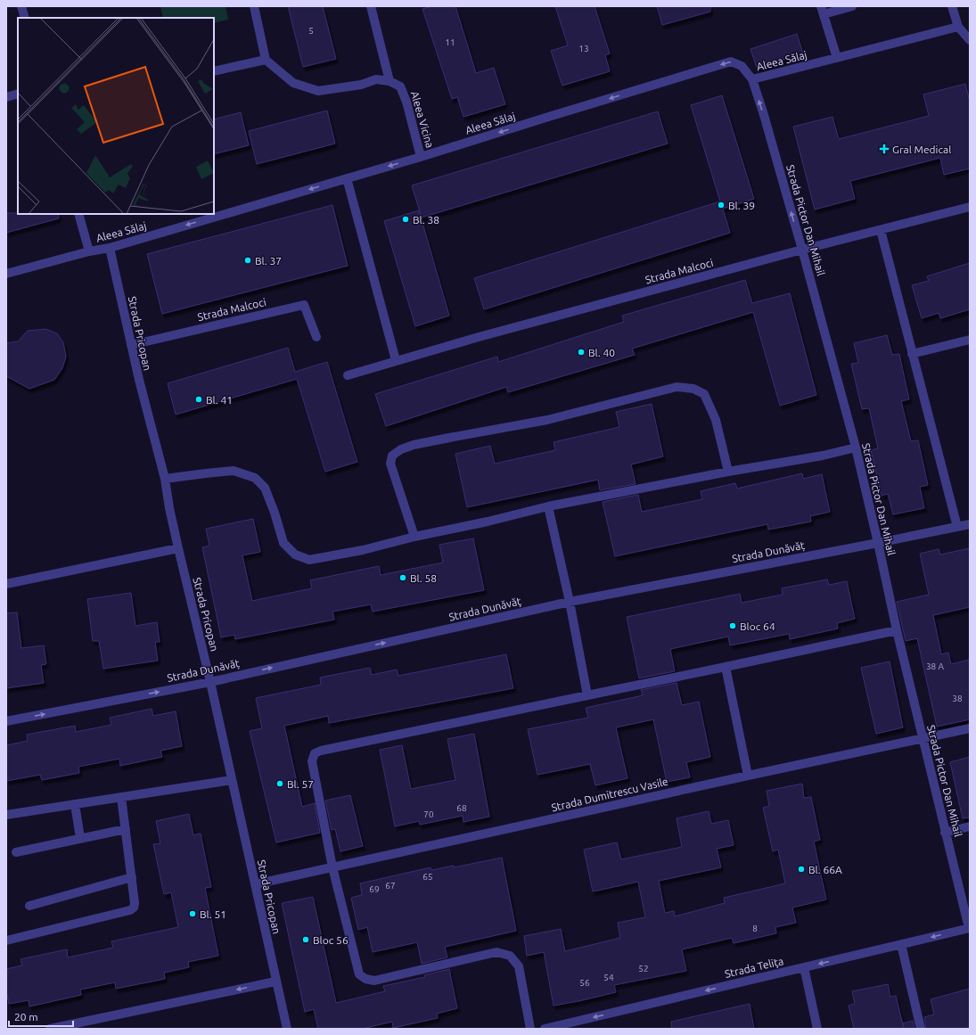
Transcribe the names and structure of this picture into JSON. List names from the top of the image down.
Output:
{
  "streets": {
    "street": [
      "Aleea Sălaj",
      "Aleea Vicina",
      "Strada Pictor Dan Mihail",
      "Strada Malcoci",
      "Strada Pricopan",
      "Strada Dunăvăț",
      "Strada Dumitrescu Vasile",
      "Strada Telița"
    ]
  },
  "crossings": [
    ["Aleea Sălaj", "Aleea Vicina"],
    ["Aleea Sălaj", "Strada Pictor Dan Mihail"],
    ["Aleea Sălaj", "Strada Pricopan"],
    ["Strada Pictor Dan Mihail", "Strada Malcoci"],
    ["Strada Pictor Dan Mihail", "Strada Dunăvăț"],
    ["Strada Pictor Dan Mihail", "Strada Dumitrescu Vasile"],
    ["Strada Pictor Dan Mihail", "Strada Telița"],
    ["Strada Malcoci", "Strada Pricopan"],
    ["Strada Pricopan", "Strada Dunăvăț"],
    ["Strada Pricopan", "Strada Dumitrescu Vasile"]
  ],
  "one_way": ["Aleea Sălaj", "Strada Dunăvăț", "Strada Telița"],
  "places": {
    "health": ["Gral Medical"],
    "other": [
      "Bl. 39",
      "Bl. 38",
      "Bl. 37",
      "Bl. 40",
      "Bl. 41",
      "Bl. 58",
      "Bloc 64",
      "Bl. 57",
      "Bl. 66A",
      "Bl. 51",
      "Bloc 56"
    ]
  },
  "house_numbers": [
    "5",
    "11",
    "13",
    "38 A",
    "38",
    "68",
    "70",
    "65",
    "67",
    "69",
    "8",
    "52",
    "54",
    "56"
  ],
  "scale_bar": "20 m"
}
